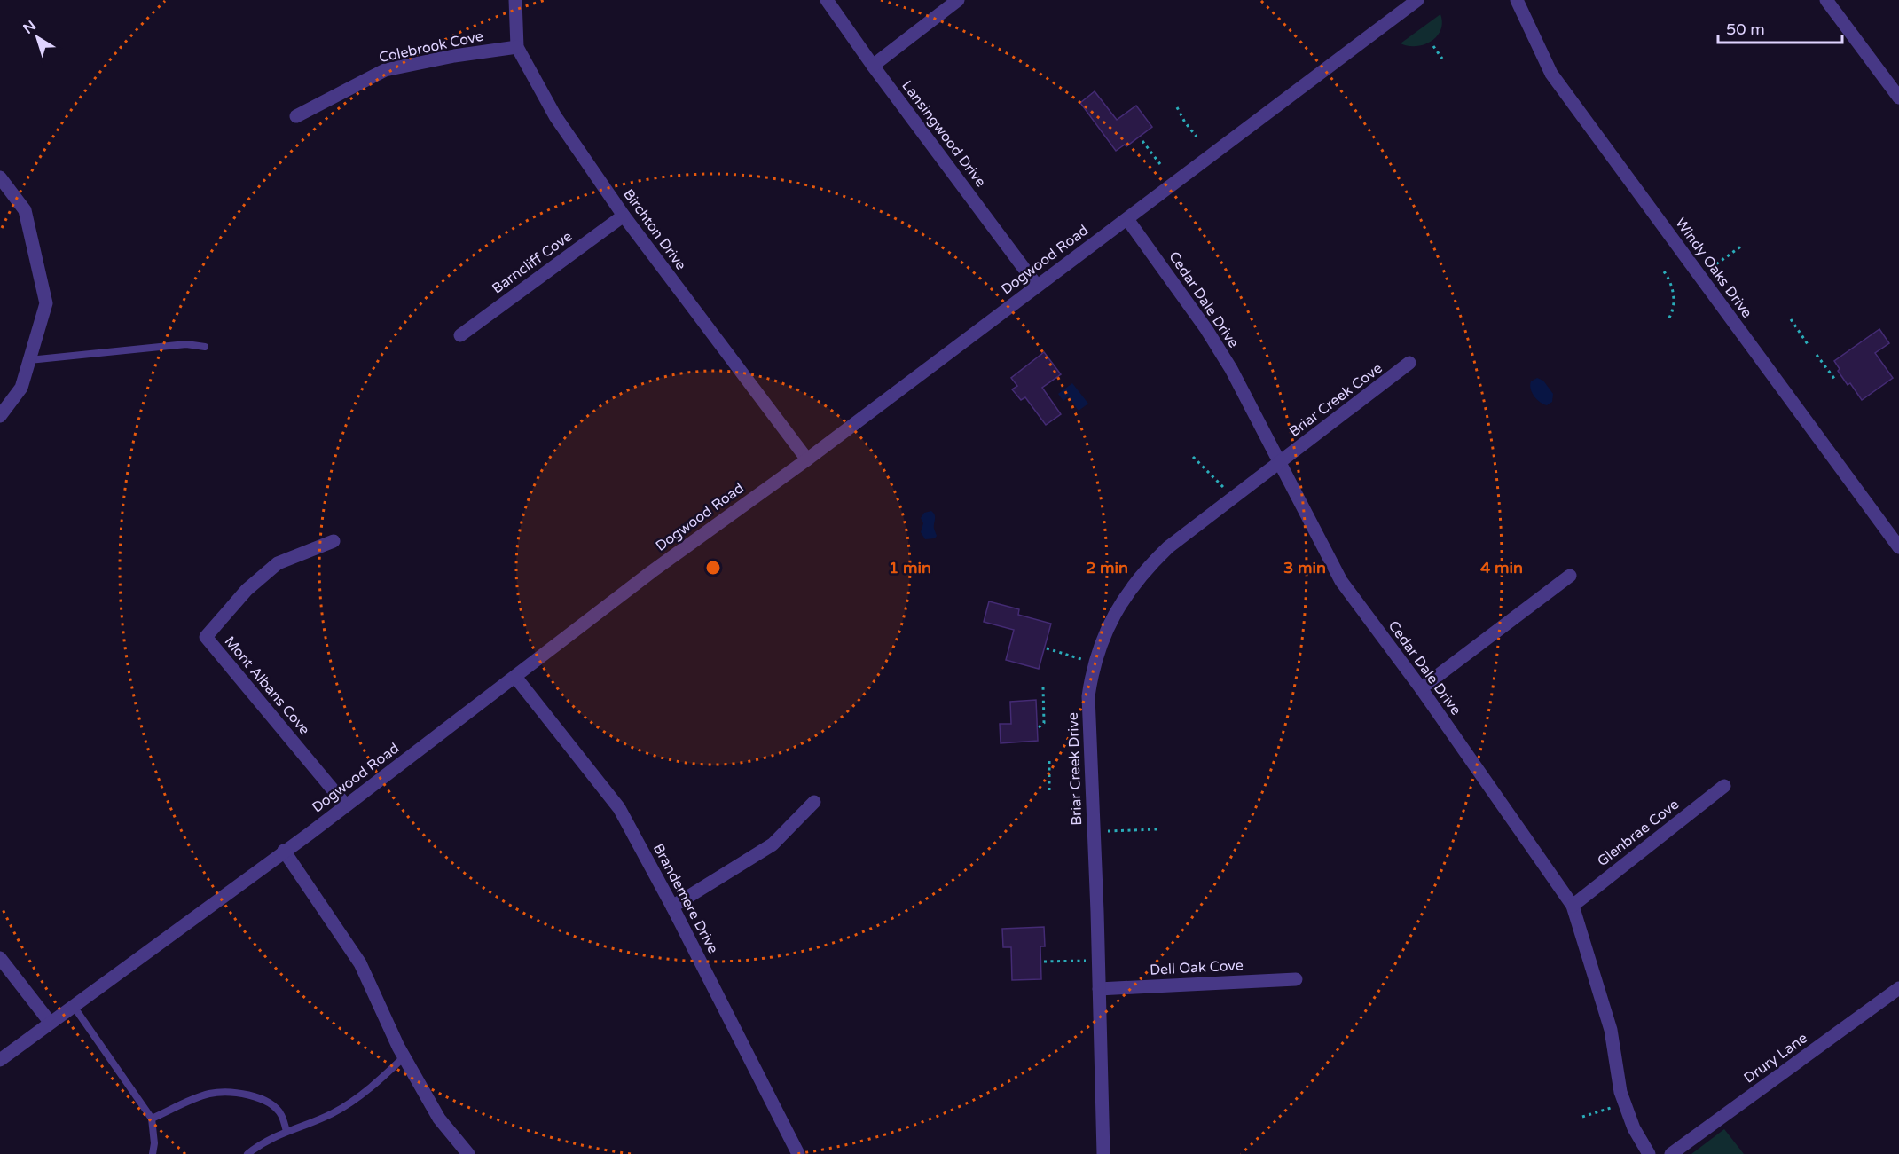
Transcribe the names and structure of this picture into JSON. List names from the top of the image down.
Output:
{
  "streets": {
    "street": [
      "Colebrook Cove",
      "Lansingwood Drive",
      "Birchton Drive",
      "Dogwood Road",
      "Barncliff Cove",
      "Windy Oaks Drive",
      "Cedar Dale Drive",
      "Briar Creek Cove",
      "Mont Albans Cove",
      "Briar Creek Drive",
      "Glenbrae Cove",
      "Brandemere Drive",
      "Dell Oak Cove",
      "Drury Lane"
    ]
  },
  "crossings": [
    ["Colebrook Cove", "Birchton Drive"],
    ["Lansingwood Drive", "Dogwood Road"],
    ["Birchton Drive", "Dogwood Road"],
    ["Birchton Drive", "Barncliff Cove"],
    ["Dogwood Road", "Cedar Dale Drive"],
    ["Dogwood Road", "Mont Albans Cove"],
    ["Dogwood Road", "Brandemere Drive"],
    ["Cedar Dale Drive", "Briar Creek Cove"],
    ["Cedar Dale Drive", "Briar Creek Drive"],
    ["Cedar Dale Drive", "Glenbrae Cove"],
    ["Briar Creek Cove", "Briar Creek Drive"],
    ["Briar Creek Drive", "Dell Oak Cove"]
  ],
  "scale_bar": "50 m",
  "north": "top left",
  "rings": [
    "1 min",
    "2 min",
    "3 min",
    "4 min"
  ]
}
